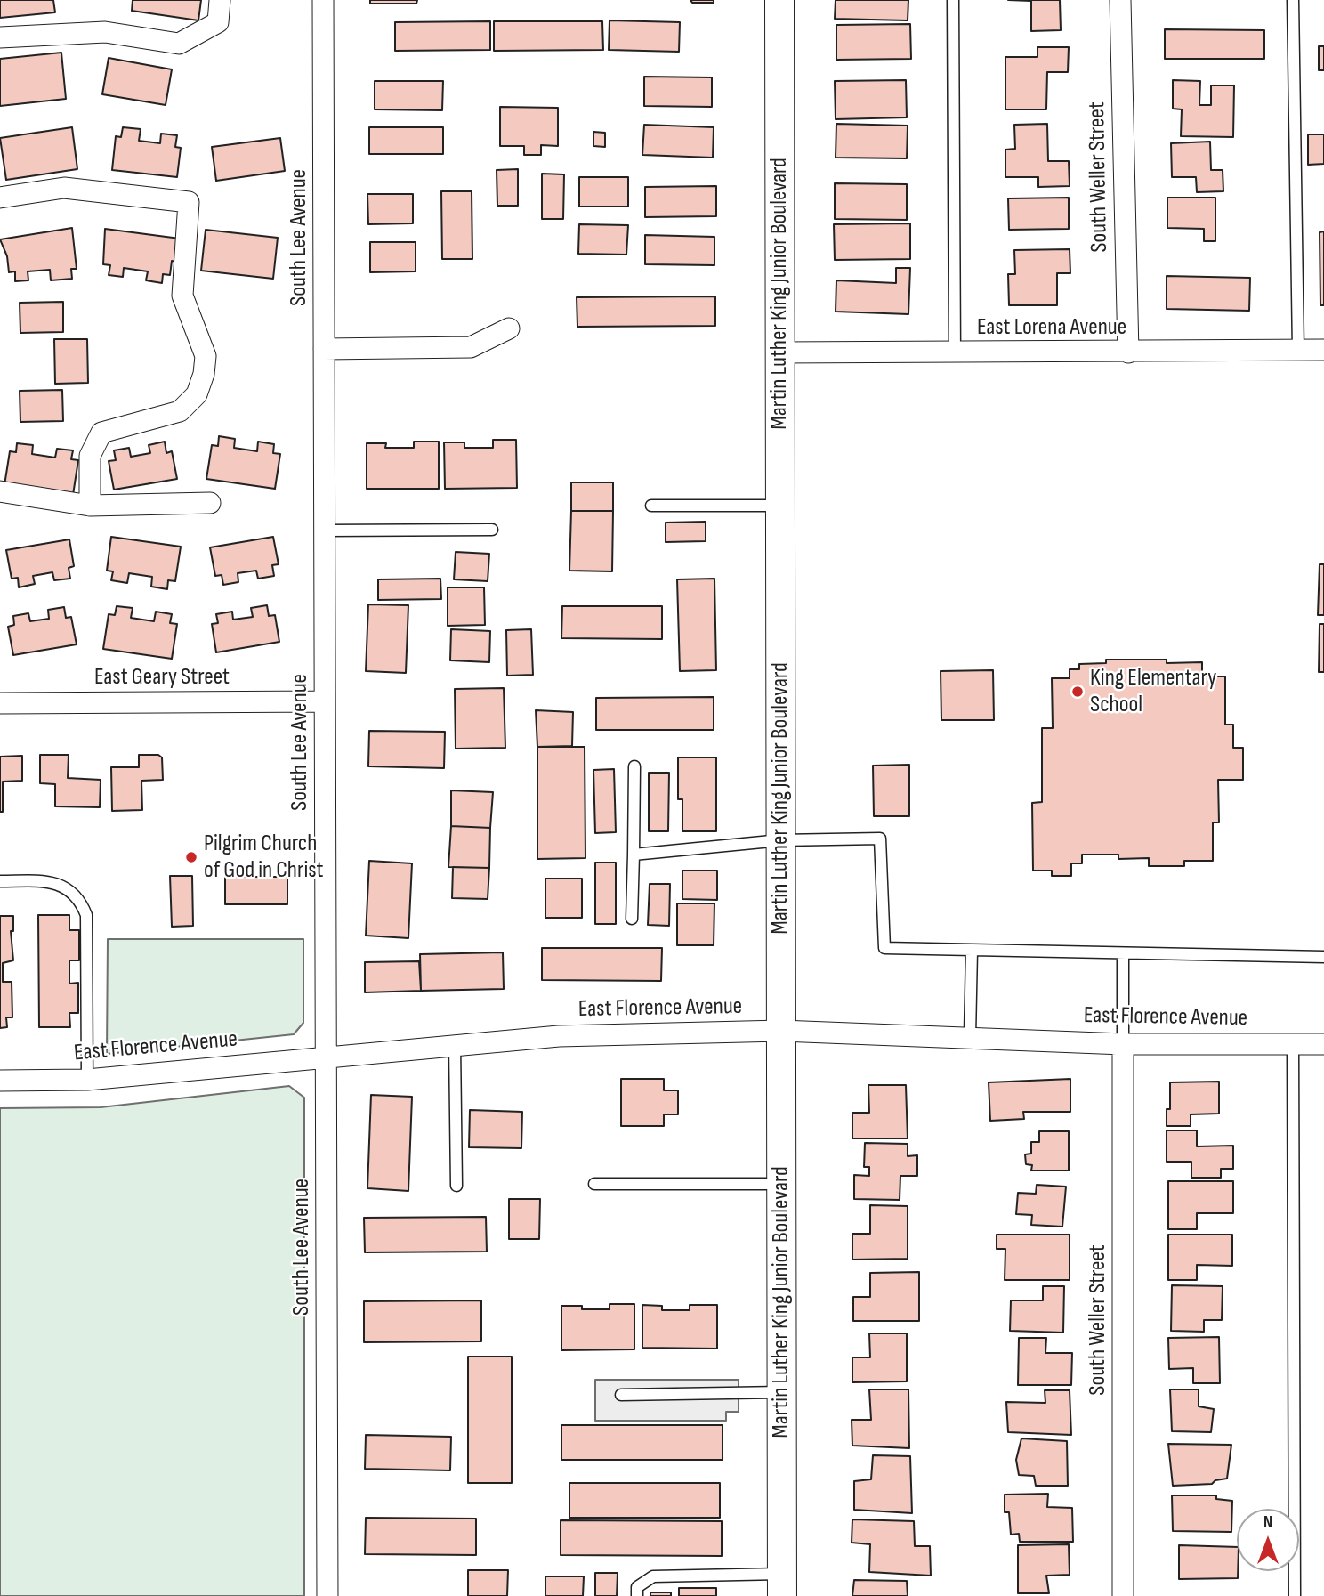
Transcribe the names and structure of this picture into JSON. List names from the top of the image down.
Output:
{
  "streets": {
    "street": [
      "South Weller Street",
      "South Lee Avenue",
      "Martin Luther King Junior Boulevard",
      "East Lorena Avenue",
      "East Geary Street",
      "East Florence Avenue"
    ]
  },
  "crossings": [
    ["South Weller Street", "East Lorena Avenue"],
    ["South Weller Street", "East Florence Avenue"],
    ["South Lee Avenue", "East Geary Street"],
    ["South Lee Avenue", "East Florence Avenue"],
    ["Martin Luther King Junior Boulevard", "East Lorena Avenue"],
    ["Martin Luther King Junior Boulevard", "East Florence Avenue"]
  ],
  "places": ["King Elementary School", "Pilgrim Church of God in Christ"],
  "north": "top"
}
